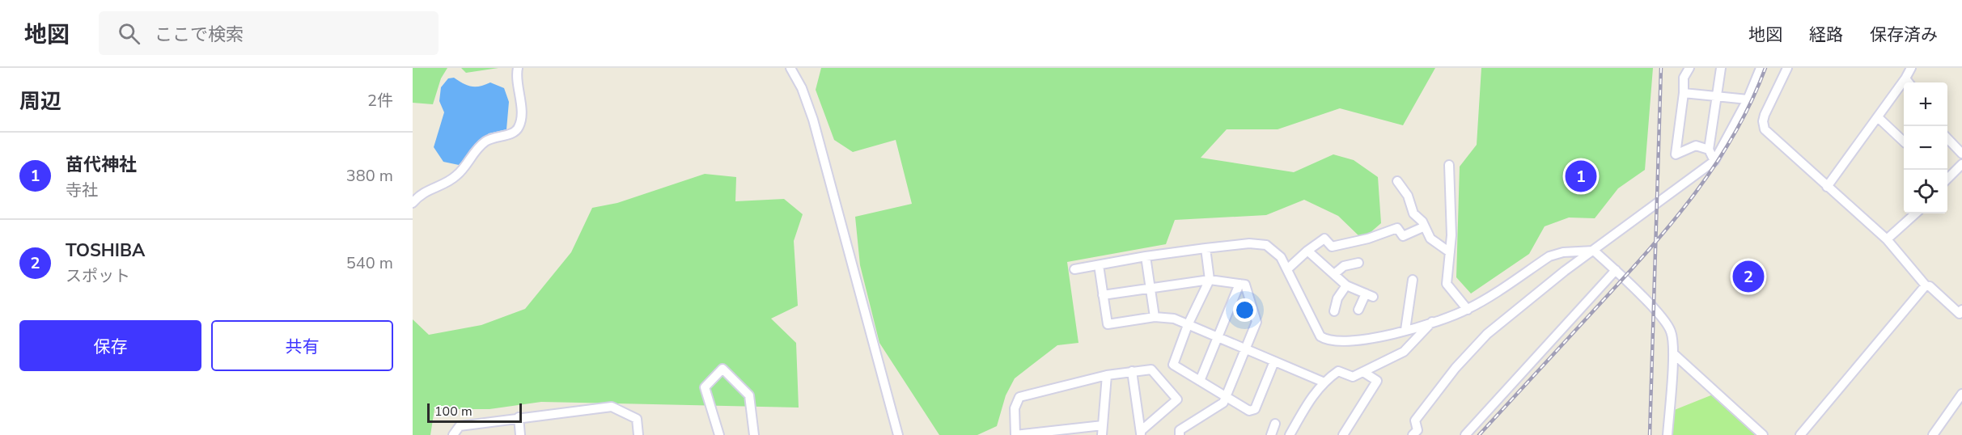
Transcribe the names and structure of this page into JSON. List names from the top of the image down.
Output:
{
  "scale_bar": "100 m",
  "page": {
    "header": "地図",
    "search": "ここで検索",
    "nav": ["地図", "経路", "保存済み"],
    "heading": ["周辺", "2件"],
    "map_buttons": ["+", "−"],
    "list": [
      {
        "mark": "1",
        "name": "苗代神社",
        "note": "寺社",
        "value": "380 m"
      },
      {
        "mark": "2",
        "name": "TOSHIBA",
        "note": "スポット",
        "value": "540 m"
      }
    ],
    "pins": ["1", "2"],
    "buttons": ["保存", "共有"],
    "scale": "100 m"
  }
}
